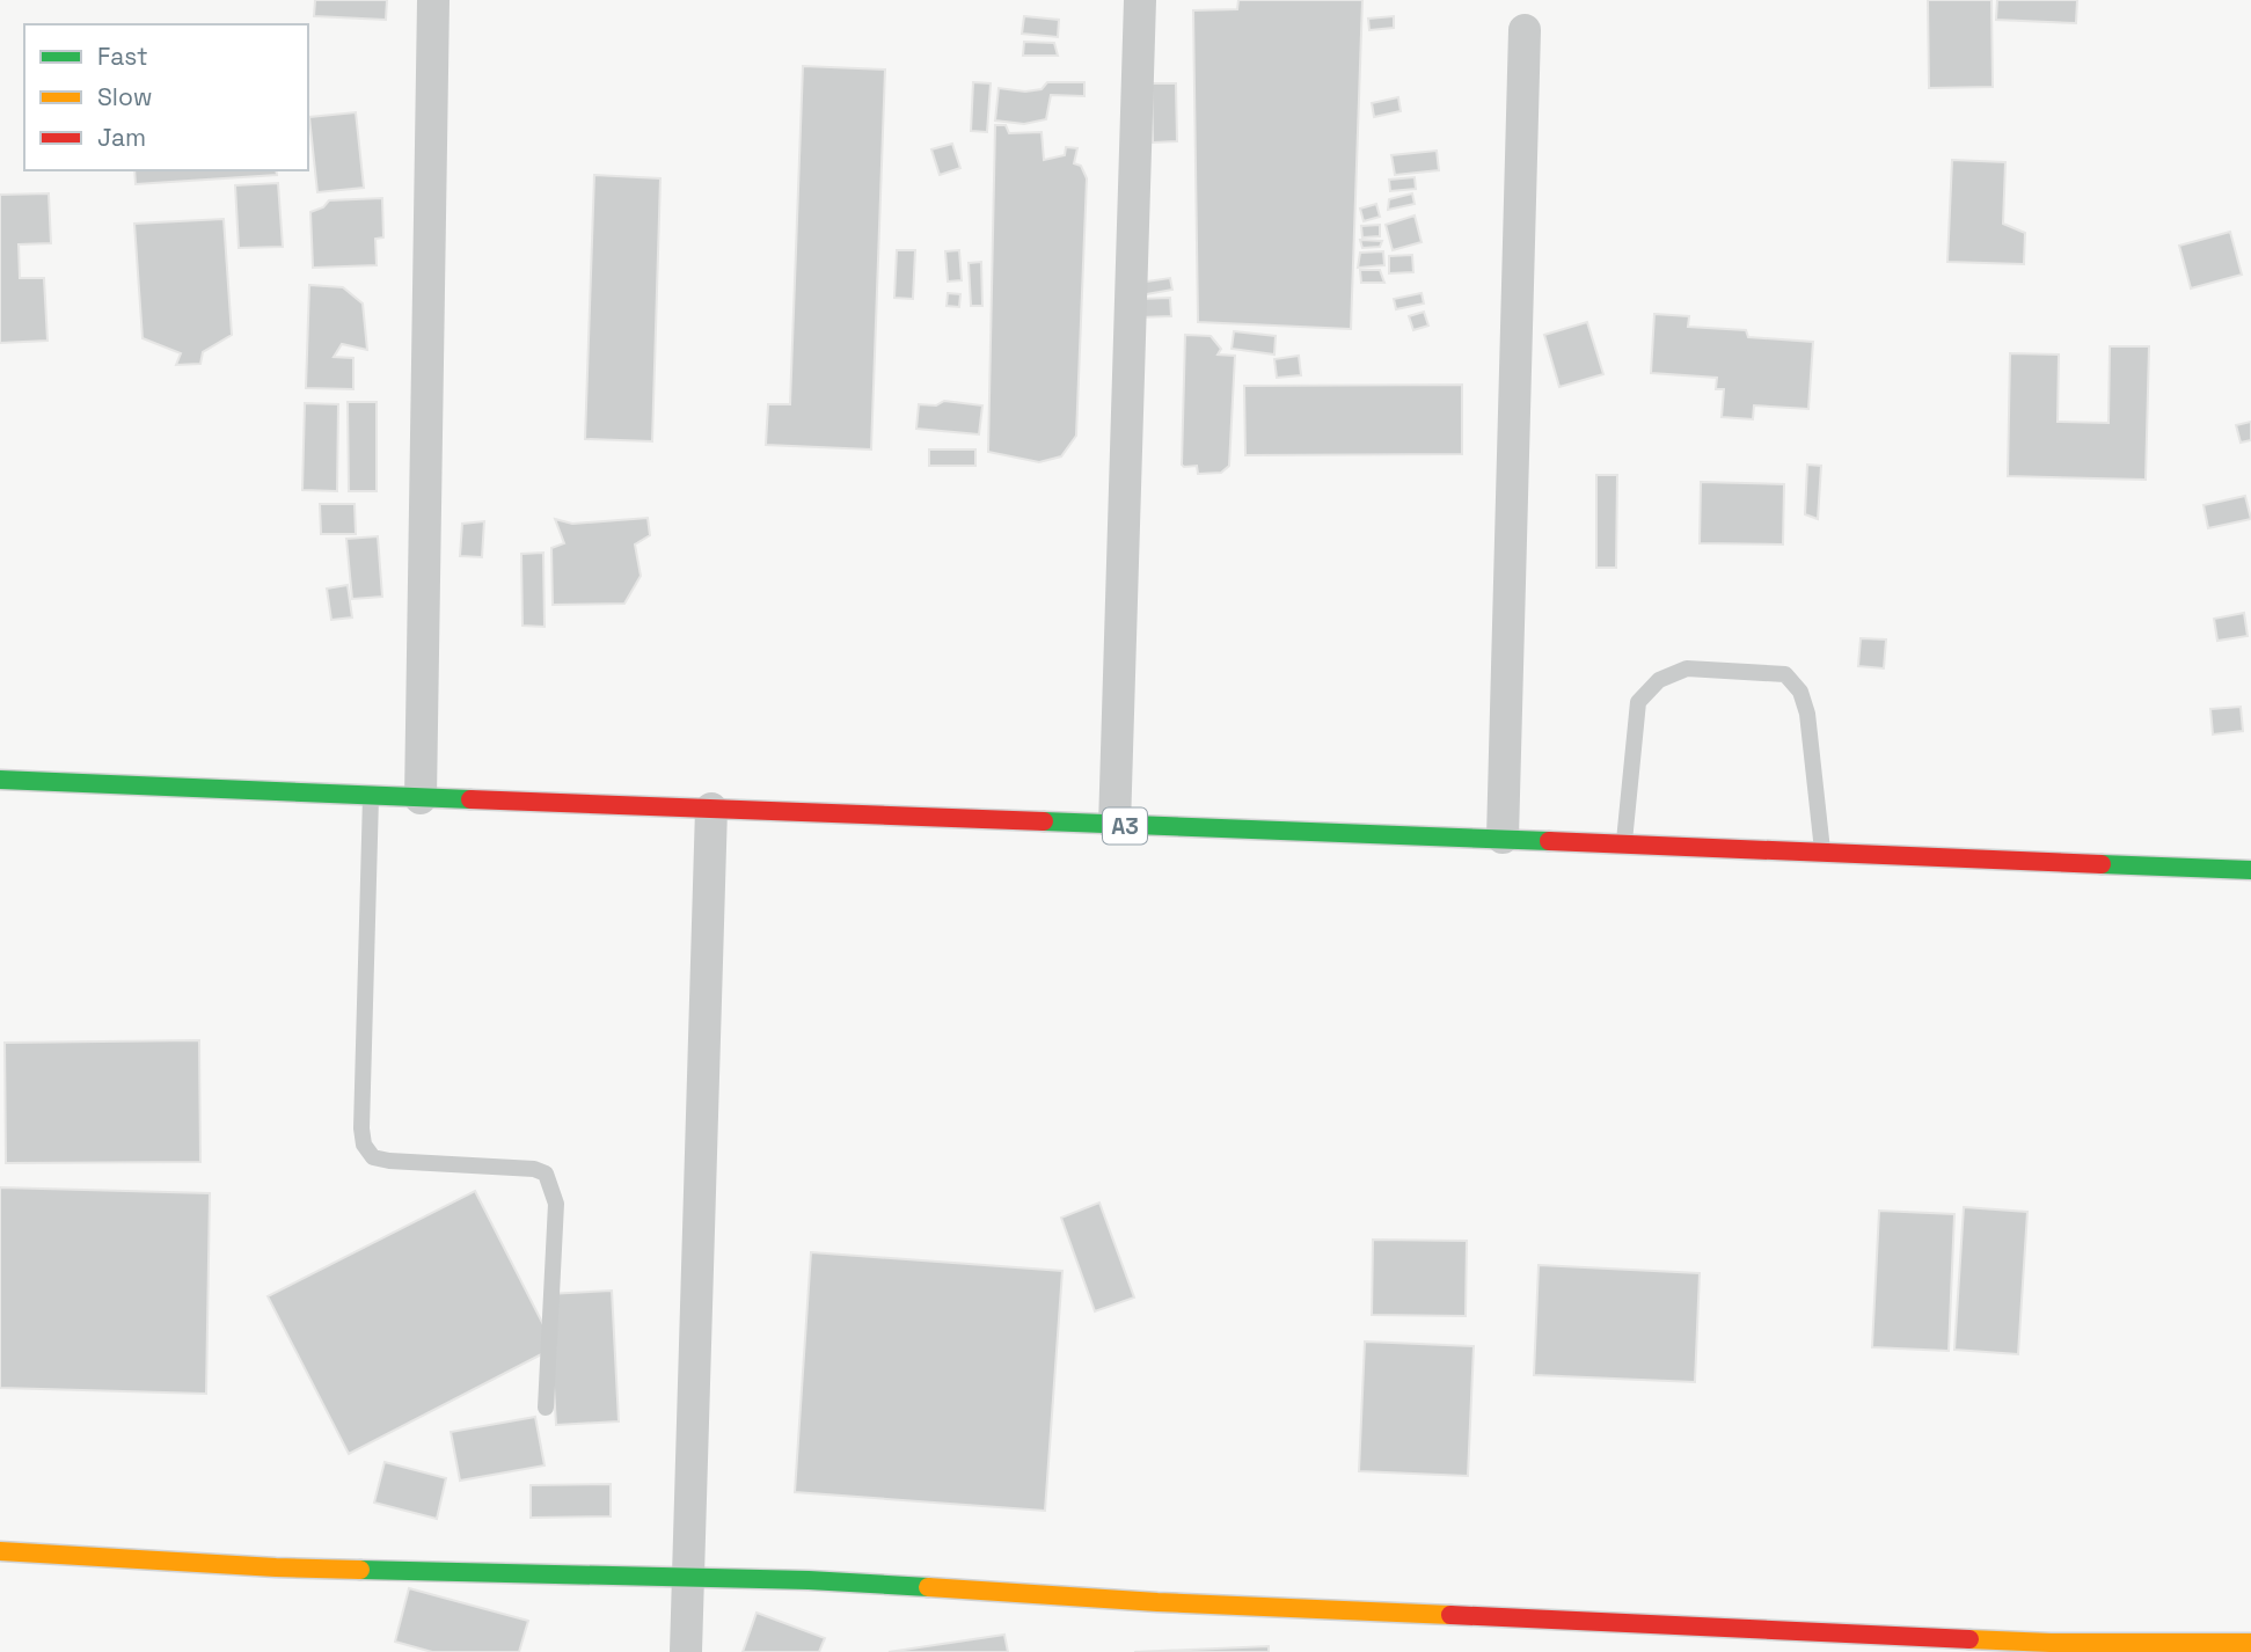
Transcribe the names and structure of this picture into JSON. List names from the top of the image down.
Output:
{
  "streets": {
    "main road": ["A3"]
  },
  "legend": ["Fast", "Slow", "Jam"]
}
